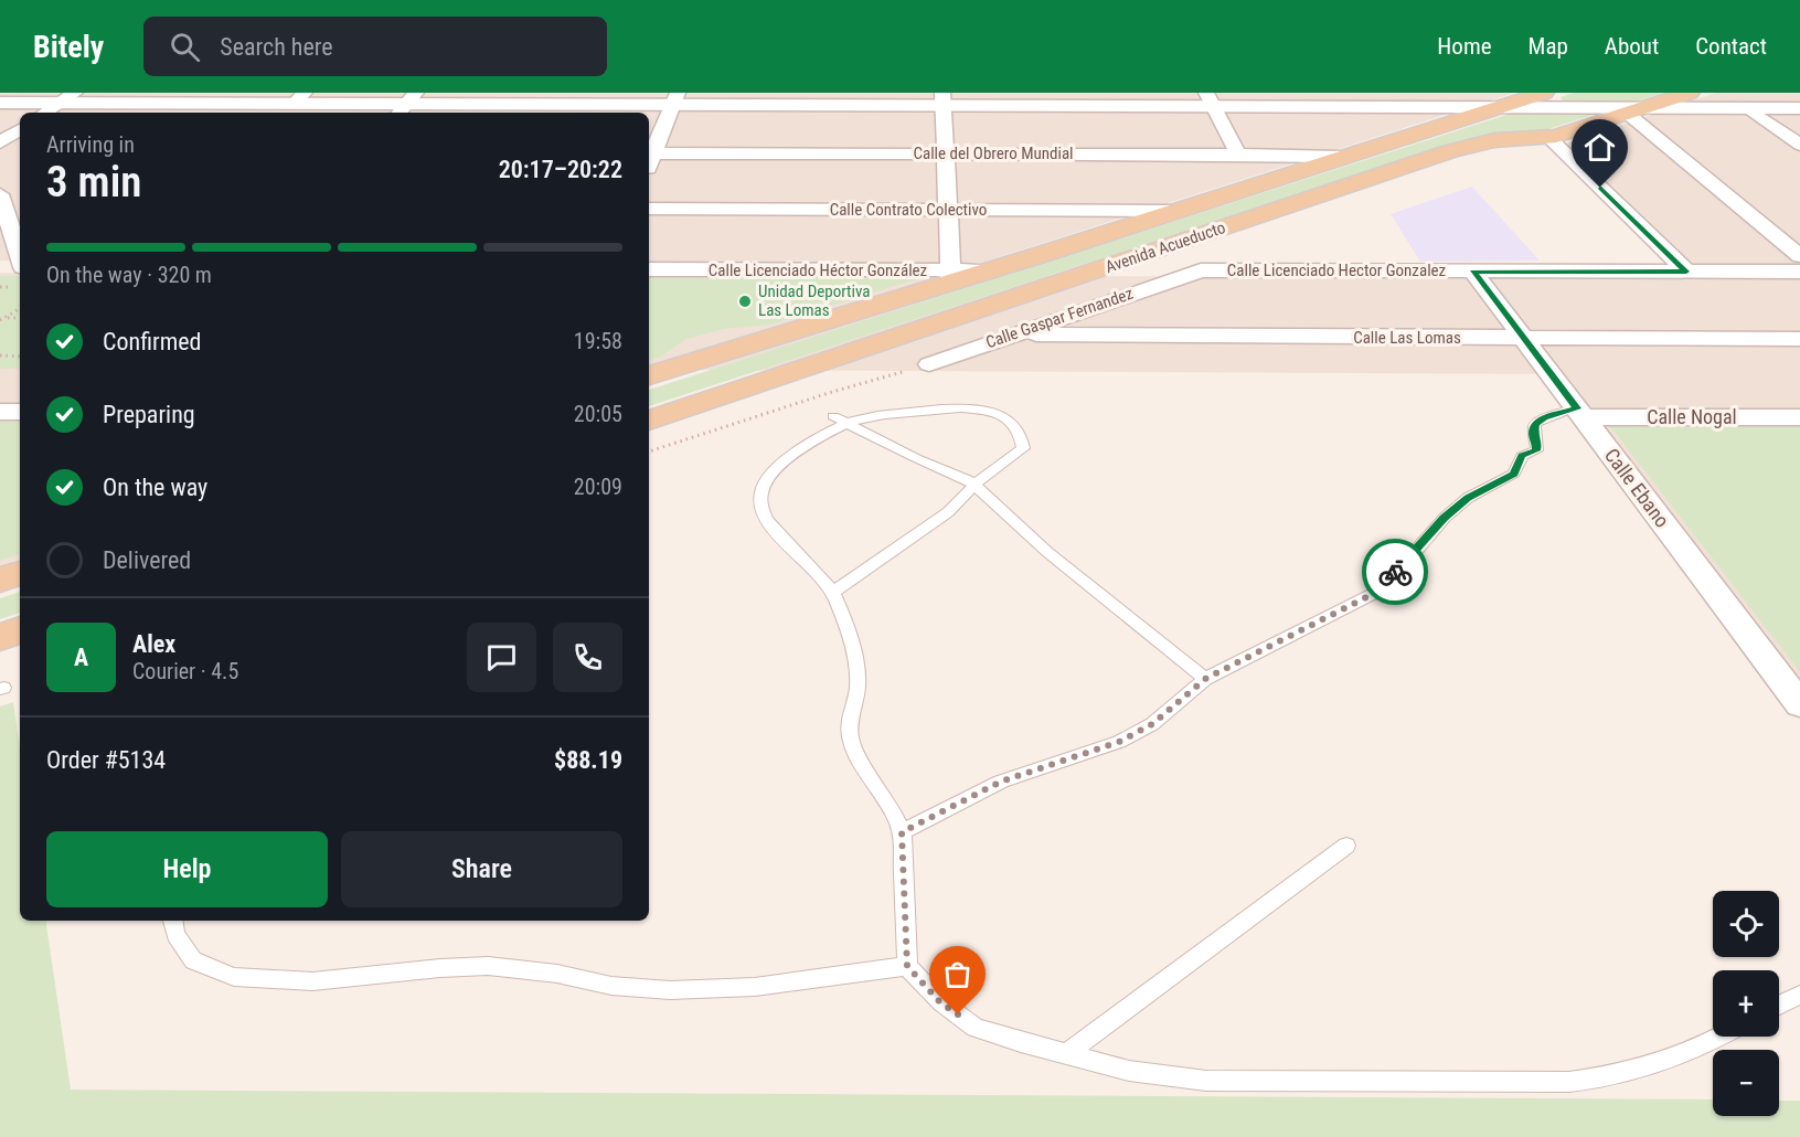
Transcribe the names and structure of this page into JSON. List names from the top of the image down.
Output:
{
  "streets": {
    "main road": ["Avenida Acueducto"],
    "street": [
      "Calle del Obrero Mundial",
      "Calle Contrato Colectivo",
      "Calle Licenciado Héctor González",
      "Calle Licenciado Hector Gonzalez",
      "Calle Gaspar Fernandez",
      "Calle Las Lomas",
      "Calle Nogal",
      "Calle Ebano"
    ]
  },
  "crossings": [
    ["Calle del Obrero Mundial", "Avenida Acueducto"],
    ["Calle Contrato Colectivo", "Avenida Acueducto"],
    ["Avenida Acueducto", "Calle Licenciado Héctor González"],
    ["Calle Licenciado Hector Gonzalez", "Calle Gaspar Fernandez"],
    ["Calle Licenciado Hector Gonzalez", "Calle Ebano"],
    ["Calle Gaspar Fernandez", "Calle Las Lomas"],
    ["Calle Las Lomas", "Calle Ebano"],
    ["Calle Nogal", "Calle Ebano"]
  ],
  "places": ["Unidad Deportiva Las Lomas"],
  "page": {
    "header": "Bitely",
    "search": "Search here",
    "nav": [
      "Home",
      "Map",
      "About",
      "Contact"
    ],
    "heading": ["3 min", "Arriving in", "20:17–20:22"],
    "panel": [
      "Alex",
      "Courier · 4.5",
      "Order #5134",
      "$88.19"
    ],
    "bar": "On the way · 320 m",
    "list": [
      ["Confirmed", "19:58"],
      ["Preparing", "20:05"],
      ["On the way", "20:09"],
      "Delivered"
    ],
    "round": "A",
    "buttons": ["Help", "Share"],
    "map_buttons": ["+", "−"]
  }
}
